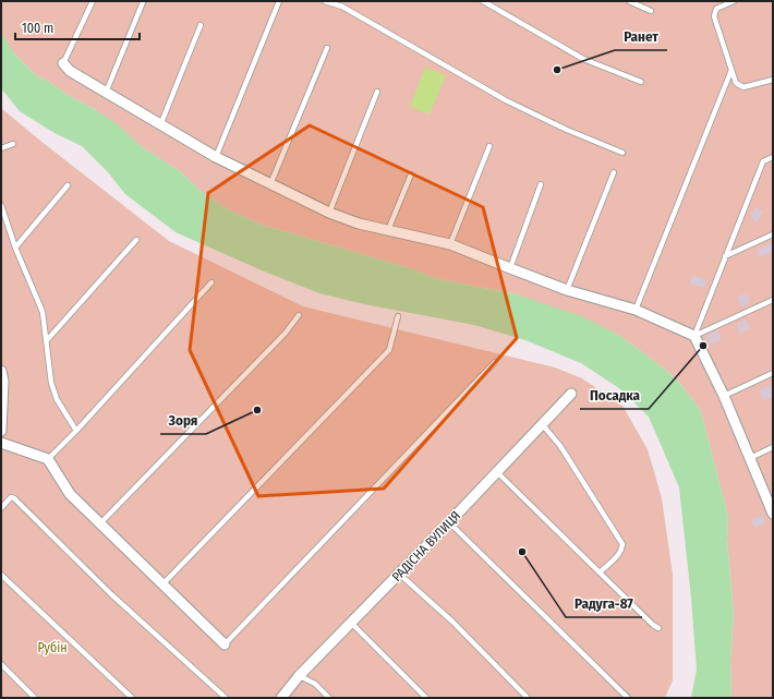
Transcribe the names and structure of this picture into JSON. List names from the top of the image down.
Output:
{
  "streets": {
    "street": ["РАДІСНА ВУЛИЦЯ"]
  },
  "parks": ["Рубін"],
  "places": [
    "Ранет",
    "Посадка",
    "Зоря",
    "Радуга-87"
  ],
  "scale_bar": "100 m"
}
